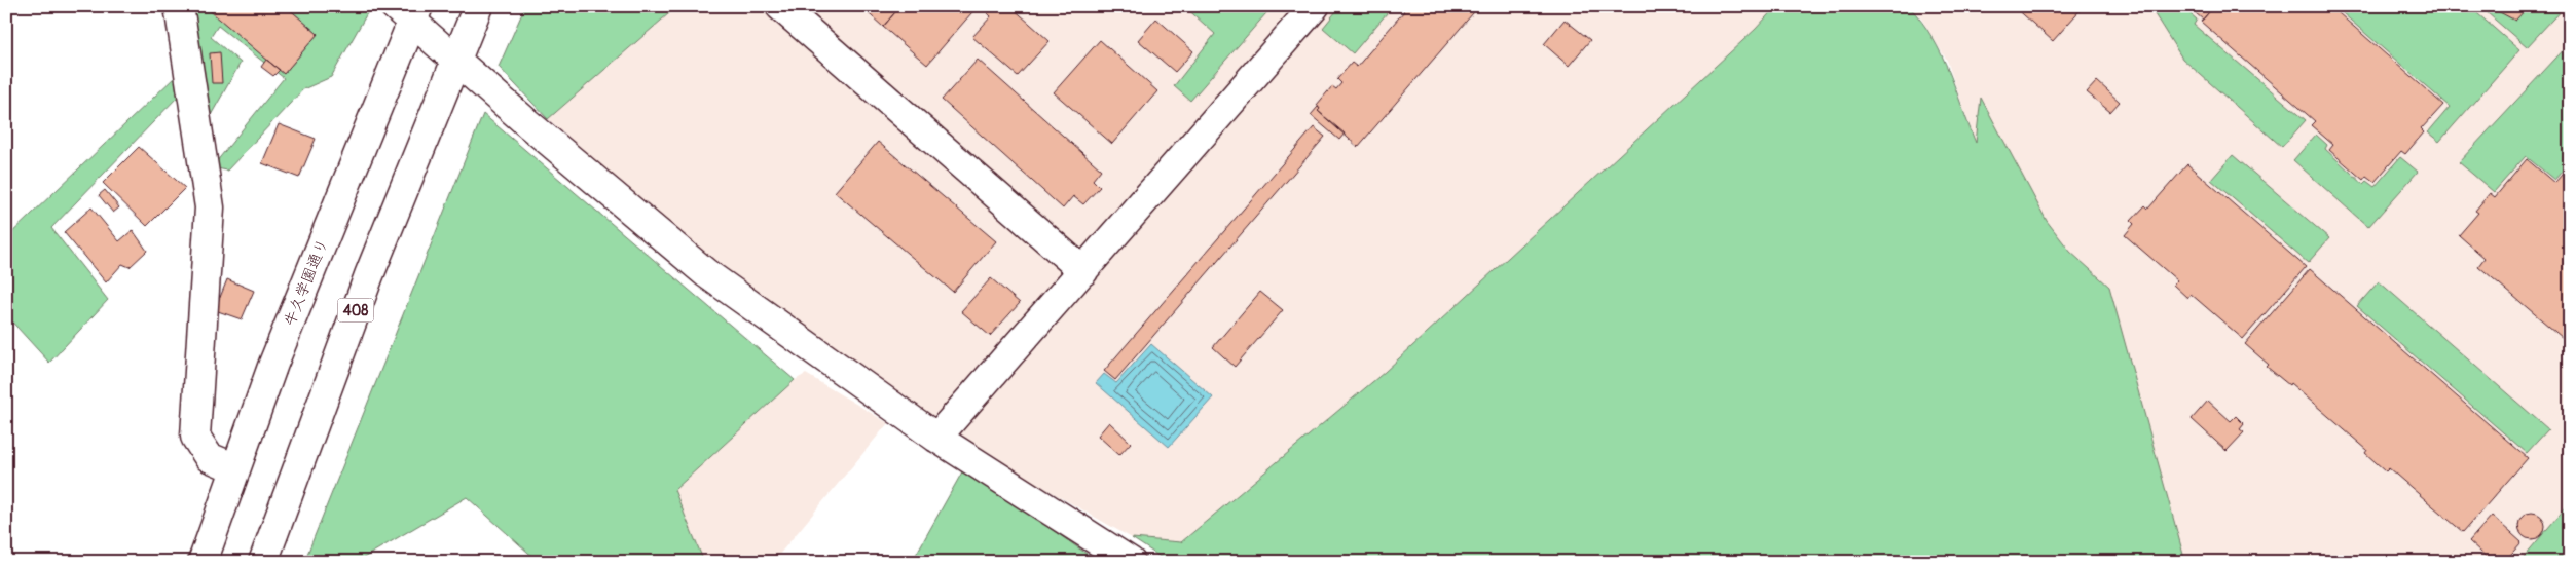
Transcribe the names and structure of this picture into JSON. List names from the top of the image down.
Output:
{
  "streets": {
    "main road": ["牛久学園通り", "408"]
  }
}
